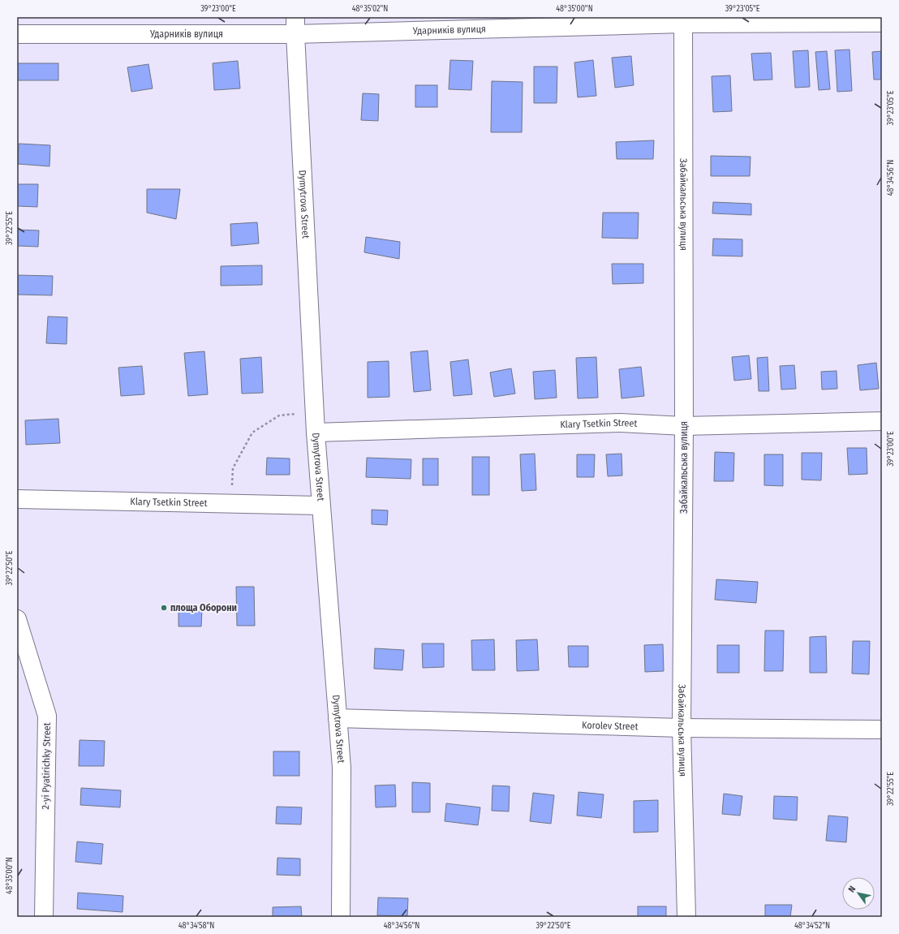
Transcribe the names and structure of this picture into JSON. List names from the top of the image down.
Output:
{
  "streets": {
    "street": [
      "Ударників вулиця",
      "Dymytrova Street",
      "Забайкальська вулиця",
      "Klary Tsetkin Street",
      "Korolev Street",
      "2-yi Pyatirichky Street"
    ]
  },
  "crossings": [
    ["Ударників вулиця", "Dymytrova Street"],
    ["Ударників вулиця", "Забайкальська вулиця"],
    ["Dymytrova Street", "Klary Tsetkin Street"],
    ["Dymytrova Street", "Korolev Street"],
    ["Забайкальська вулиця", "Klary Tsetkin Street"],
    ["Забайкальська вулиця", "Korolev Street"]
  ],
  "places": ["площа Оборони"],
  "north": "top left",
  "coordinates": [
    "39°23'00\"E",
    "48°35'02\"N",
    "48°35'00\"N",
    "39°23'05\"E",
    "48°34'56\"N",
    "39°22'55\"E",
    "39°22'50\"E",
    "48°34'58\"N",
    "48°34'52\"N"
  ]
}
